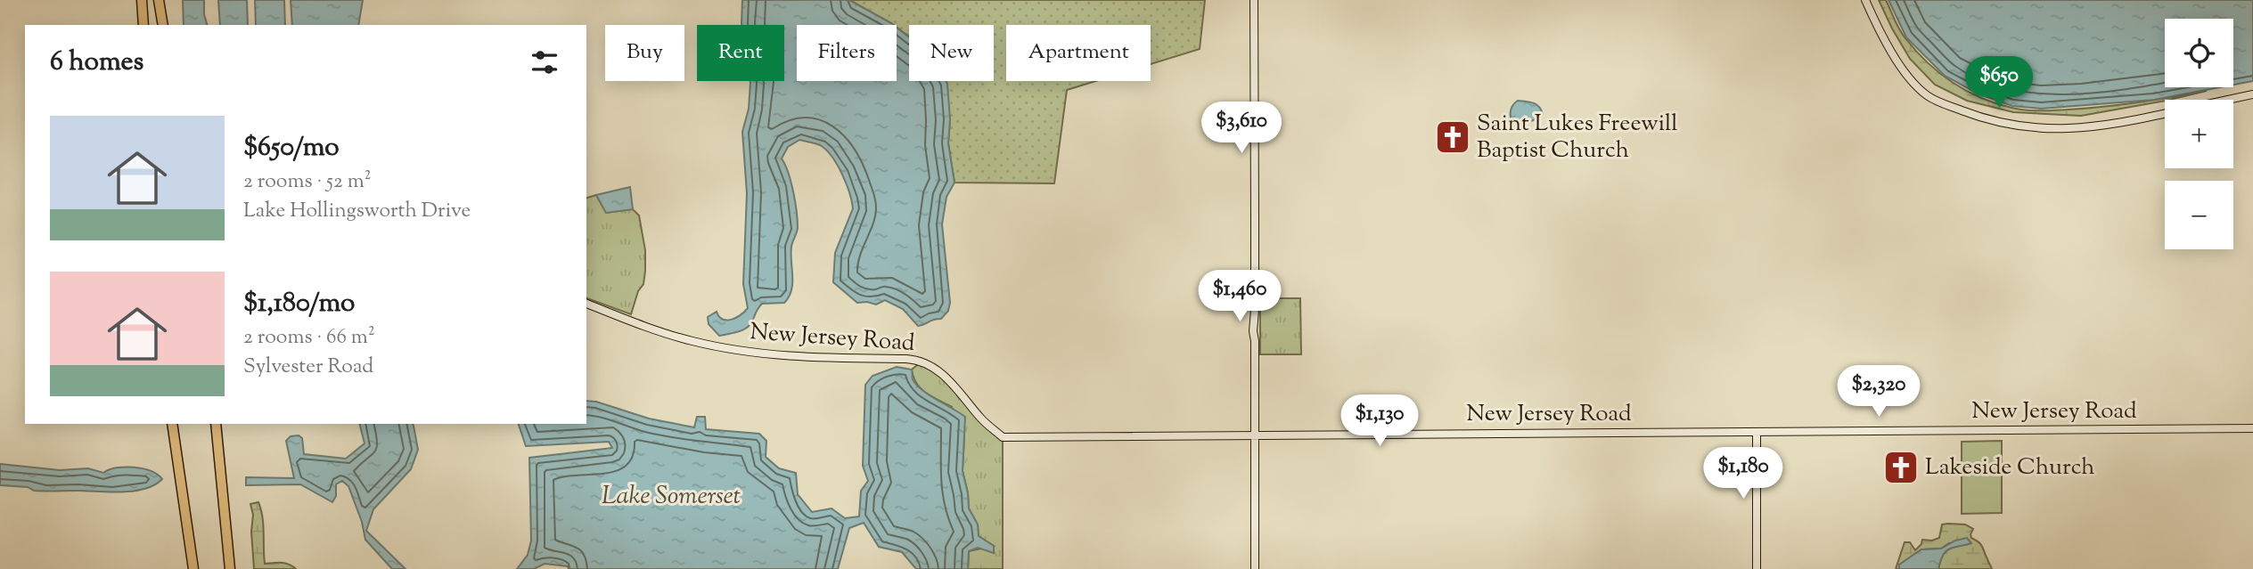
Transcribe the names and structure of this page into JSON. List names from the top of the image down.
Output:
{
  "streets": {
    "street": ["New Jersey Road"]
  },
  "water": ["Lake Somerset"],
  "places": {
    "church": ["Saint Lukes Freewill Baptist Church", "Lakeside Church"]
  },
  "page": {
    "map_buttons": ["+", "−"],
    "chip": [
      "Buy",
      "Rent",
      "Filters",
      "New",
      "Apartment"
    ],
    "heading": "6 homes",
    "price": [
      "$650",
      "$3,610",
      "$1,460",
      "$2,320",
      "$1,130",
      "$1,180"
    ],
    "list": [
      {
        "name": "$650/mo",
        "note": "2 rooms · 52 m² · Lake Hollingsworth Drive"
      },
      {
        "name": "$1,180/mo",
        "note": "2 rooms · 66 m² · Sylvester Road"
      }
    ]
  }
}
